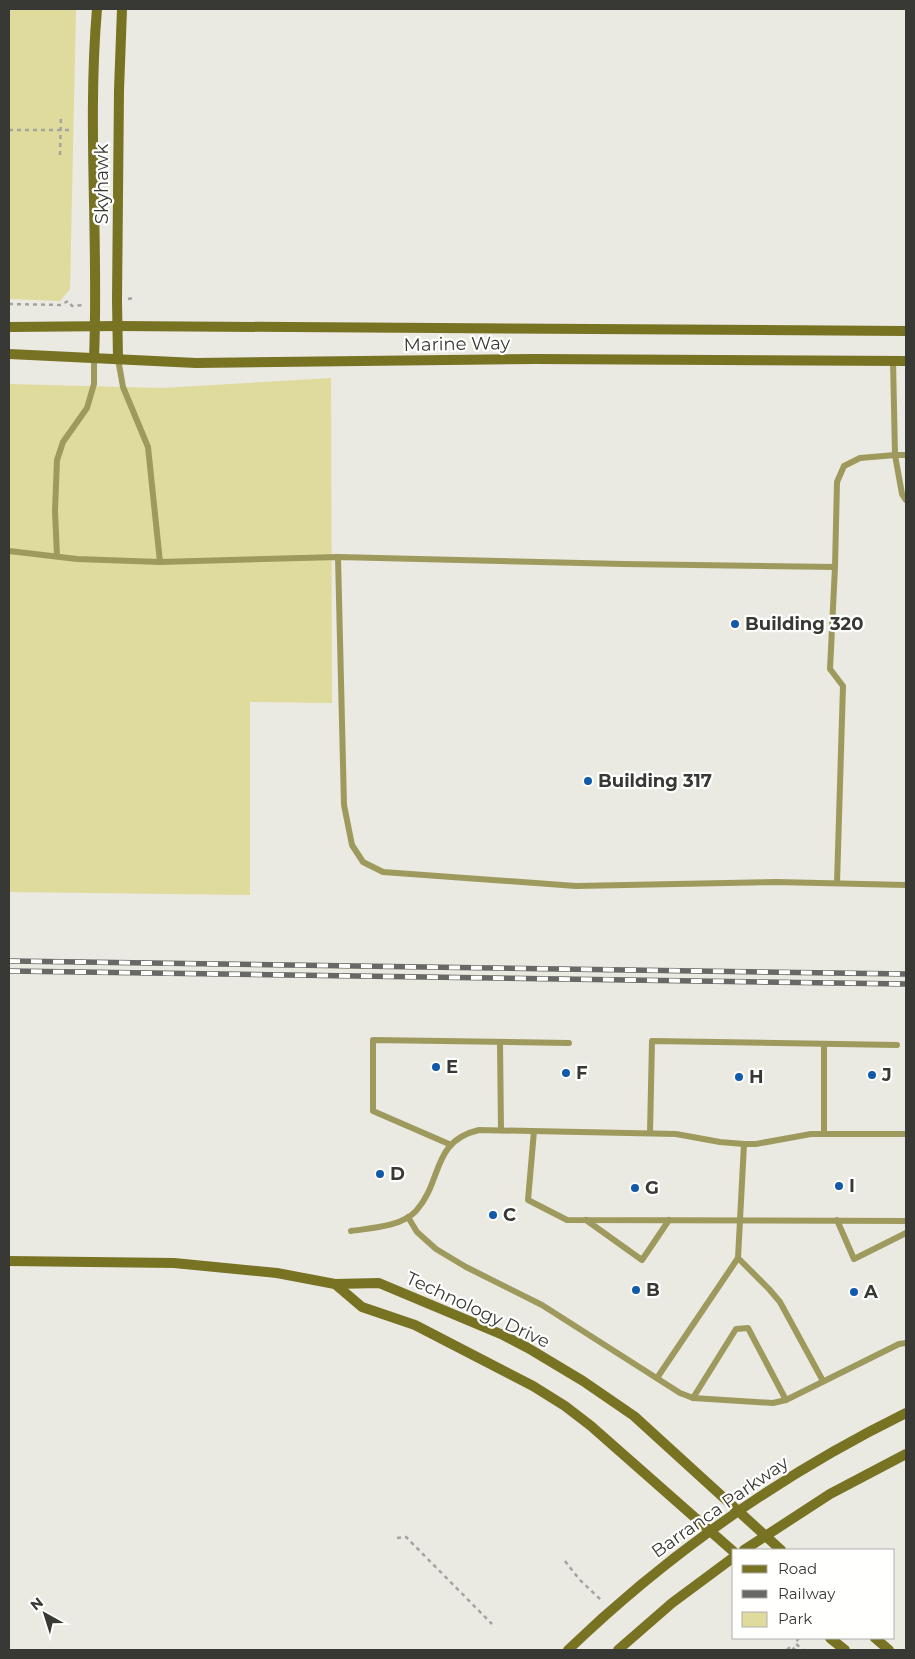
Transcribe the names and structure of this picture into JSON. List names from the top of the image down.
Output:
{
  "streets": {
    "main road": [
      "Skyhawk",
      "Marine Way",
      "Technology Drive",
      "Barranca Parkway"
    ]
  },
  "crossings": [
    ["Skyhawk", "Marine Way"],
    ["Technology Drive", "Barranca Parkway"]
  ],
  "places": [
    "Building 320",
    "Building 317",
    "E",
    "F",
    "J",
    "H",
    "D",
    "I",
    "G",
    "C",
    "B",
    "A"
  ],
  "legend": ["Road", "Railway", "Park"],
  "north": "top left"
}
